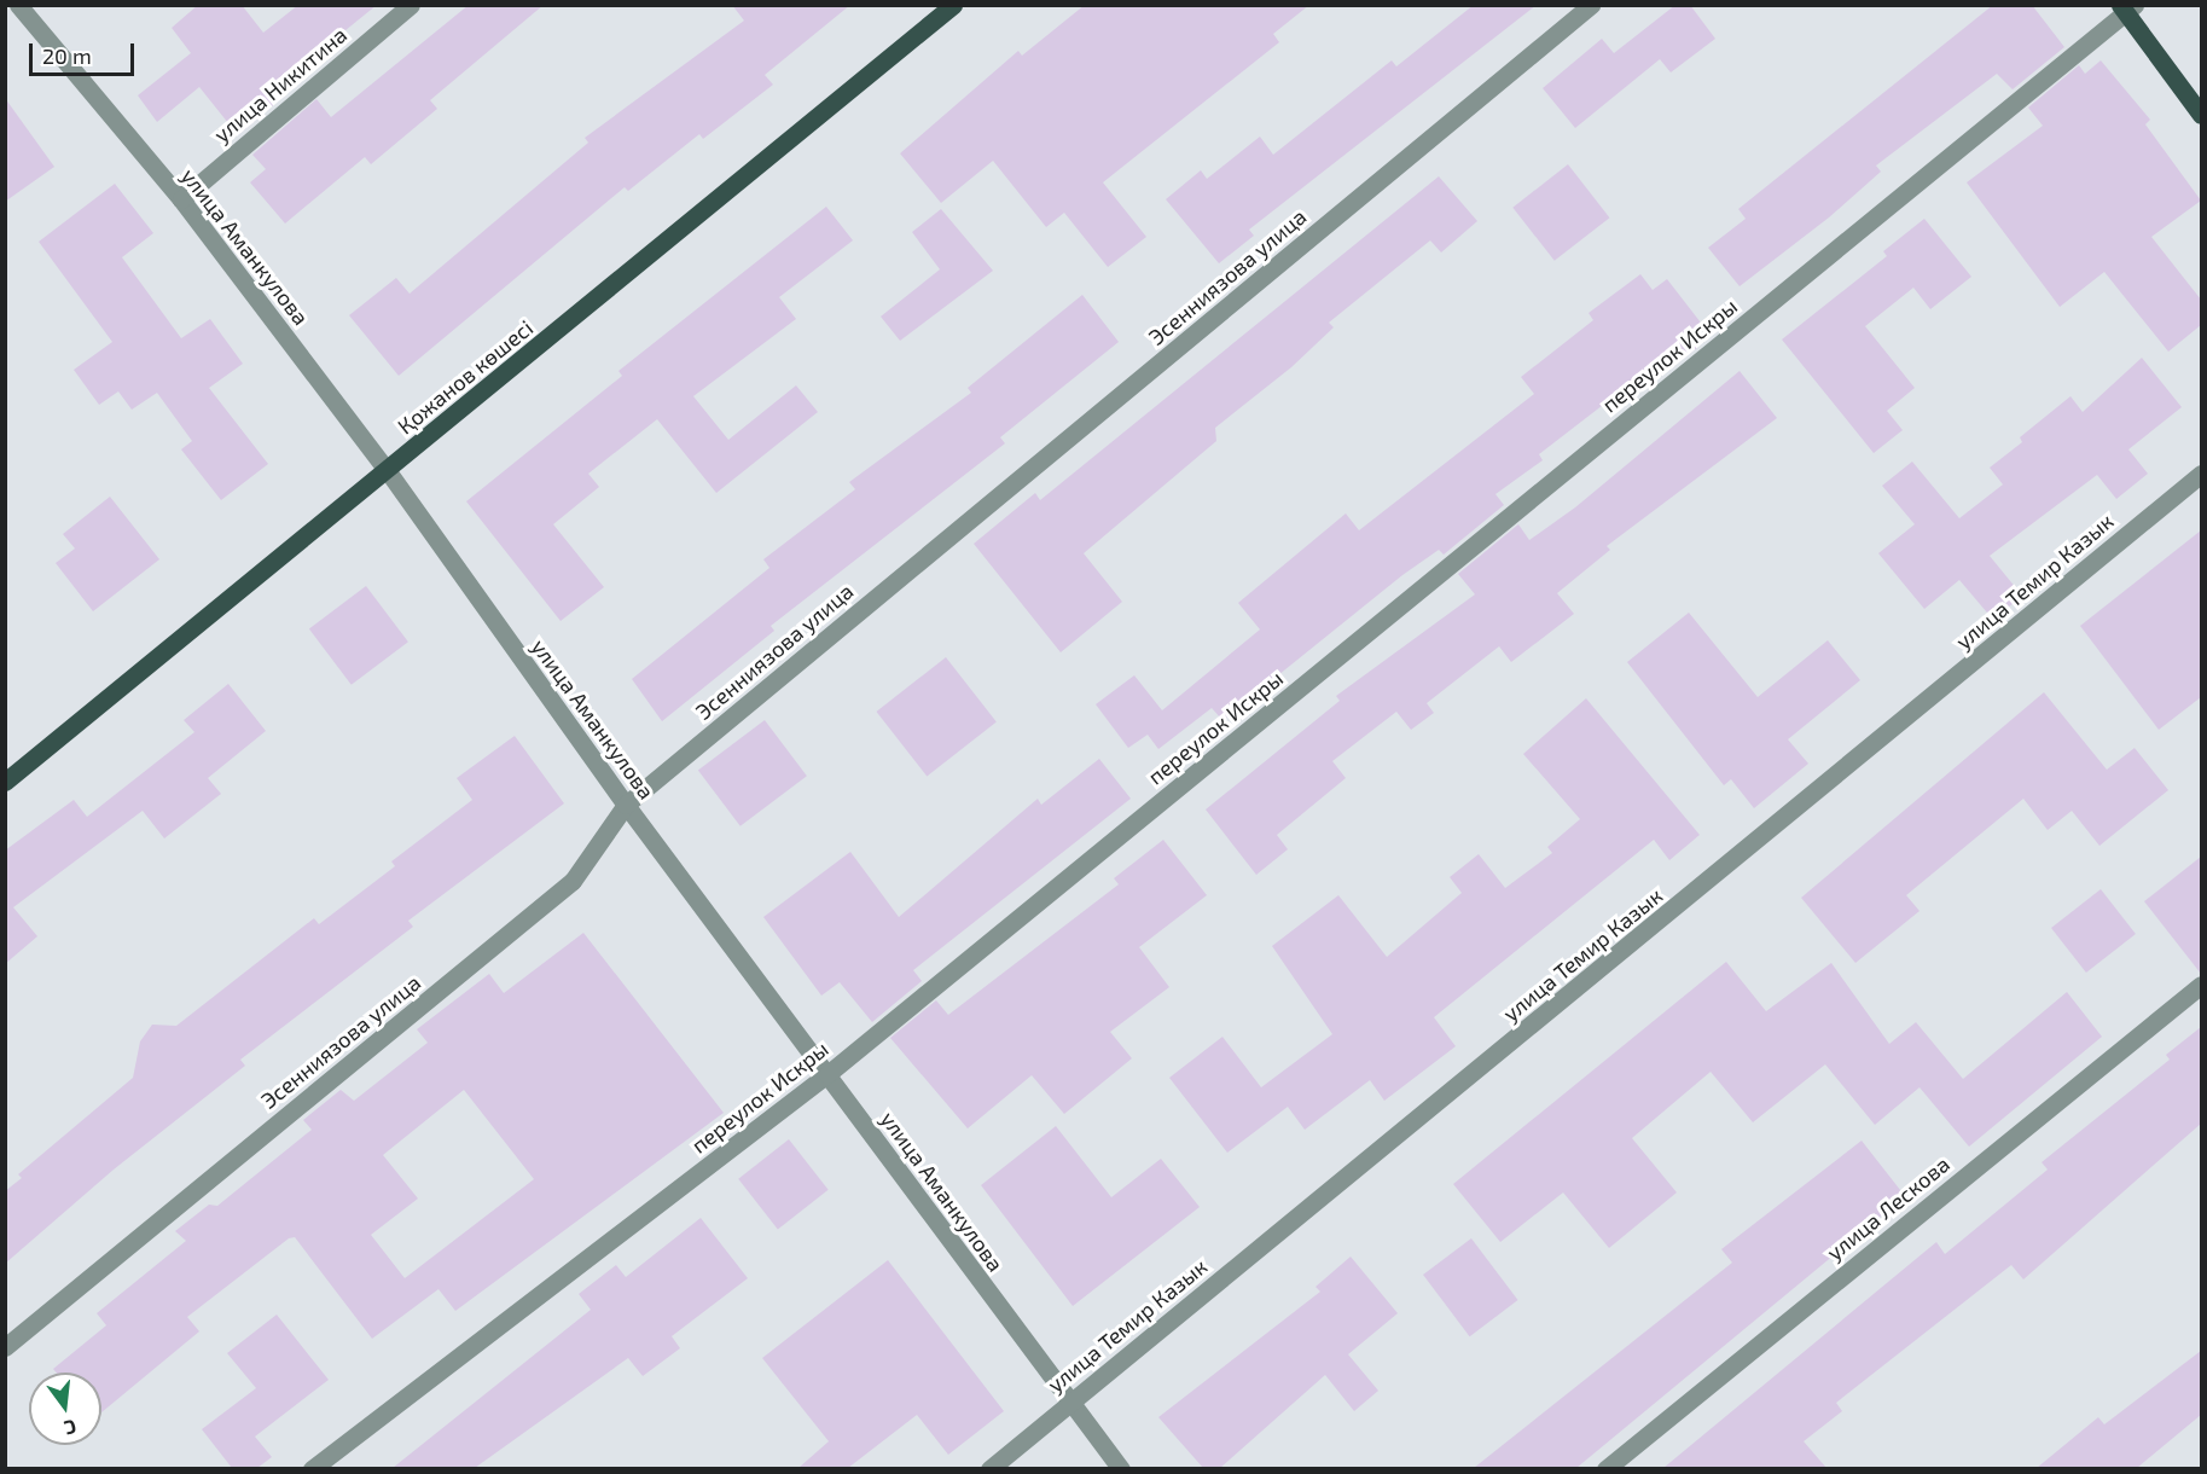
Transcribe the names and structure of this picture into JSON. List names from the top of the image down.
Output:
{
  "streets": {
    "main road": ["Қожанов көшесі"],
    "street": [
      "улица Никитина",
      "улица Аманкулова",
      "Эсенниязова улица",
      "переулок Искры",
      "улица Темир Казык",
      "улица Лескова"
    ]
  },
  "crossings": [
    ["улица Никитина", "улица Аманкулова"],
    ["улица Аманкулова", "Эсенниязова улица"],
    ["улица Аманкулова", "переулок Искры"],
    ["улица Аманкулова", "Қожанов көшесі"],
    ["улица Аманкулова", "улица Темир Казык"]
  ],
  "scale_bar": "20 m",
  "north": "bottom"
}
